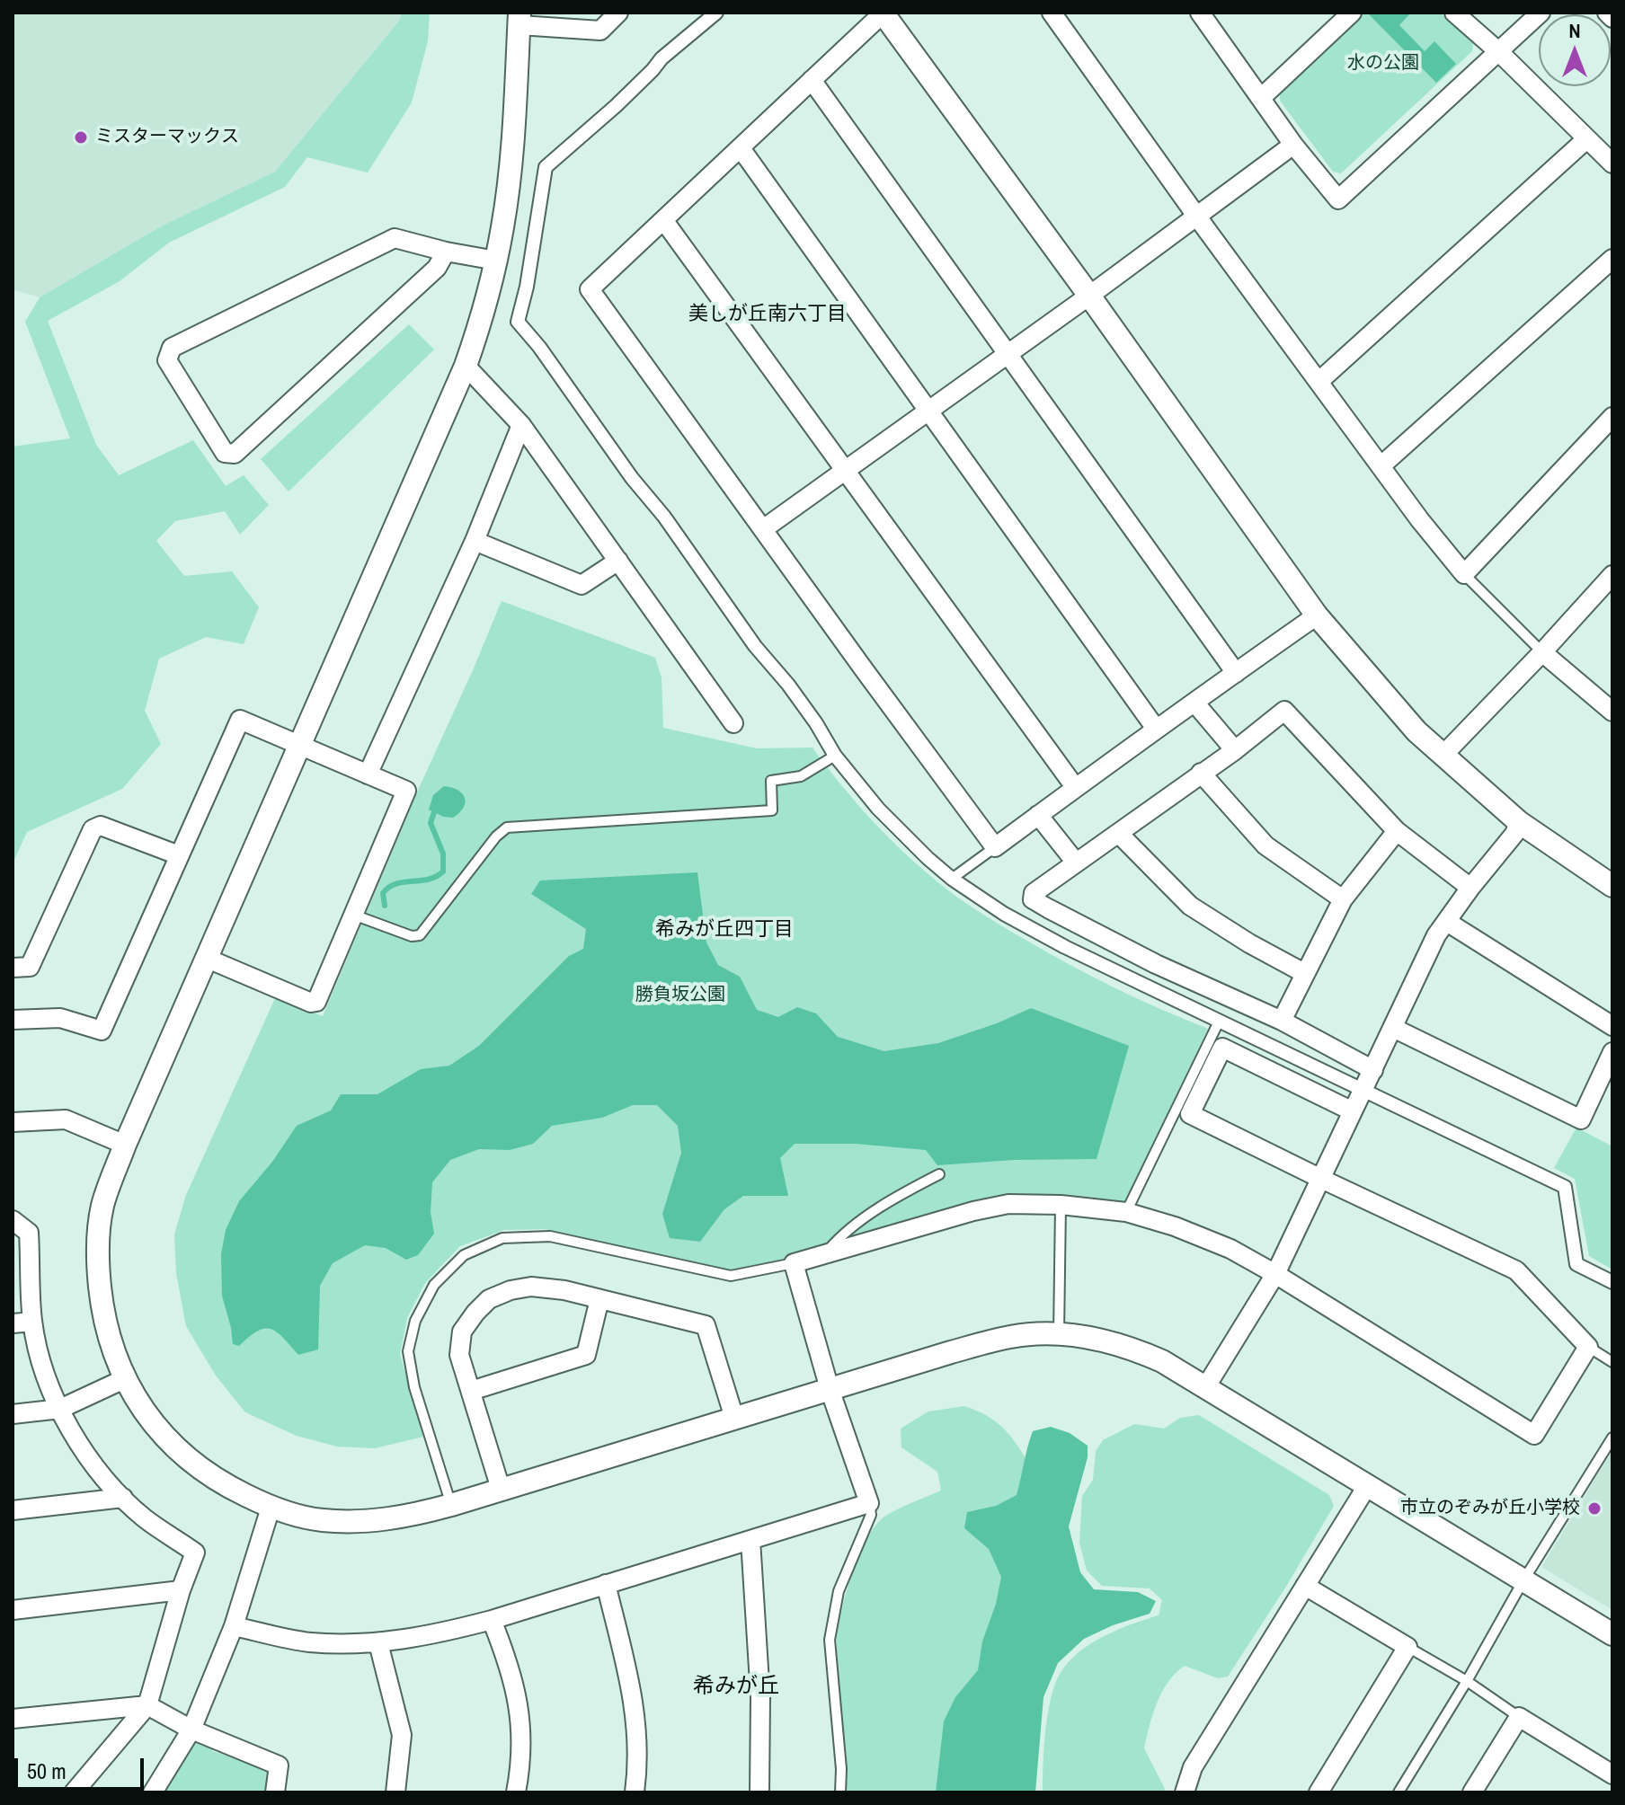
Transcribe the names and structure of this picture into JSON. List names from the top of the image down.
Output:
{
  "districts": ["美しが丘南六丁目", "希みが丘四丁目", "希みが丘"],
  "parks": ["水の公園", "勝負坂公園"],
  "places": ["ミスターマックス", "市立のぞみが丘小学校"],
  "scale_bar": "50 m",
  "north": "top"
}
